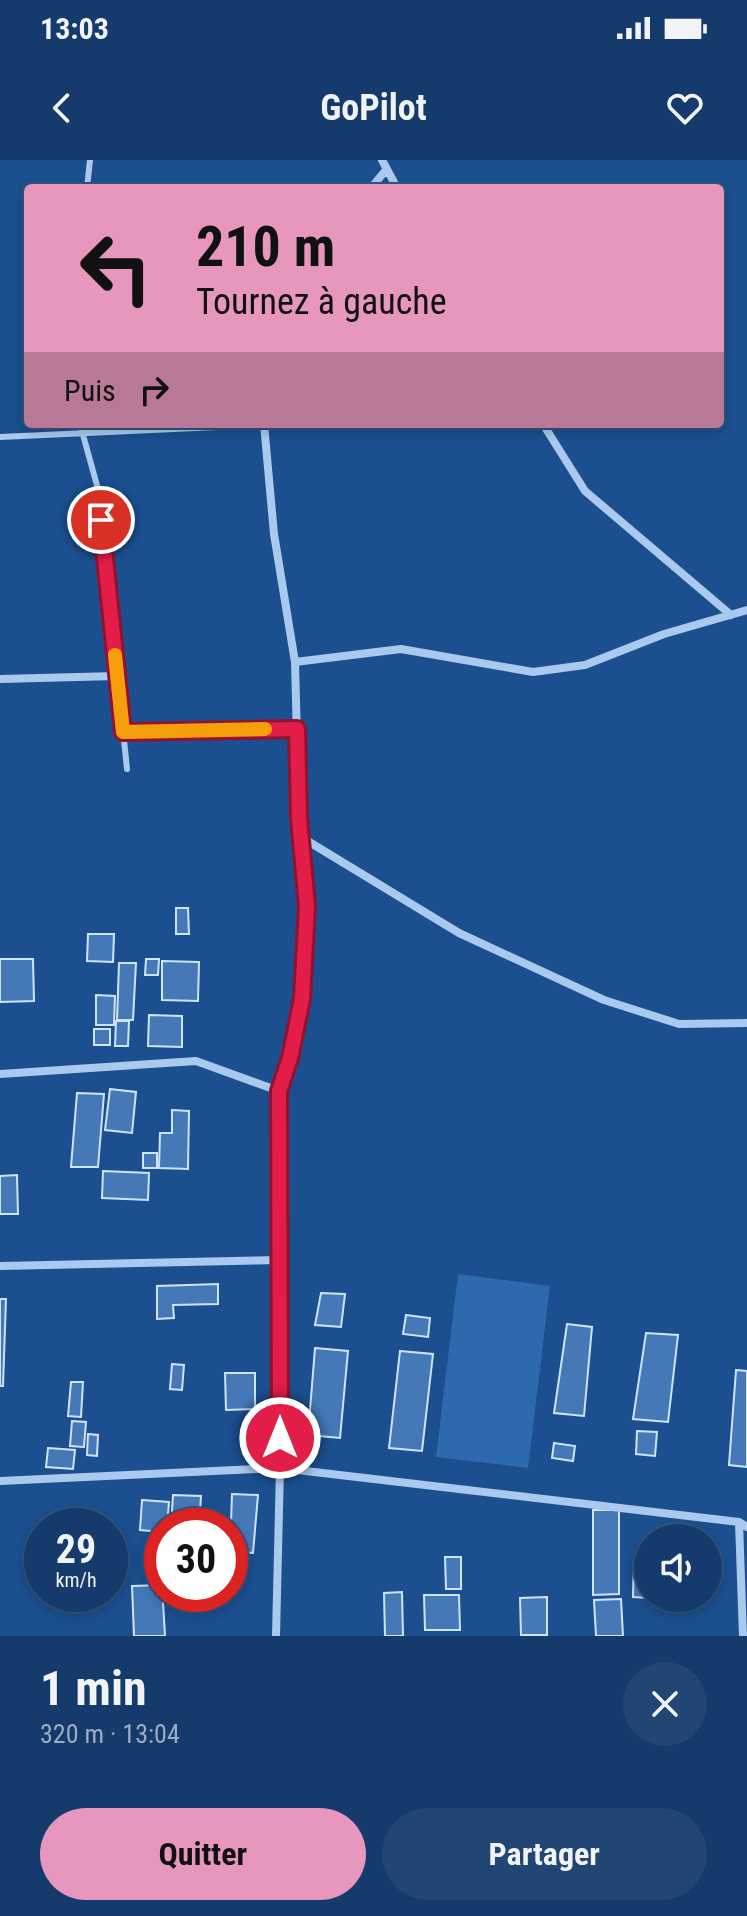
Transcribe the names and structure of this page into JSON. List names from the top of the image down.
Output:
{
  "page": {
    "status": "13:03",
    "header": "GoPilot",
    "turn": ["210 m", "Tournez à gauche"],
    "then": "Puis",
    "speed": "29 km/h",
    "limit": "30",
    "heading": ["1 min", "320 m · 13:04"],
    "buttons": ["Quitter", "Partager"]
  }
}
